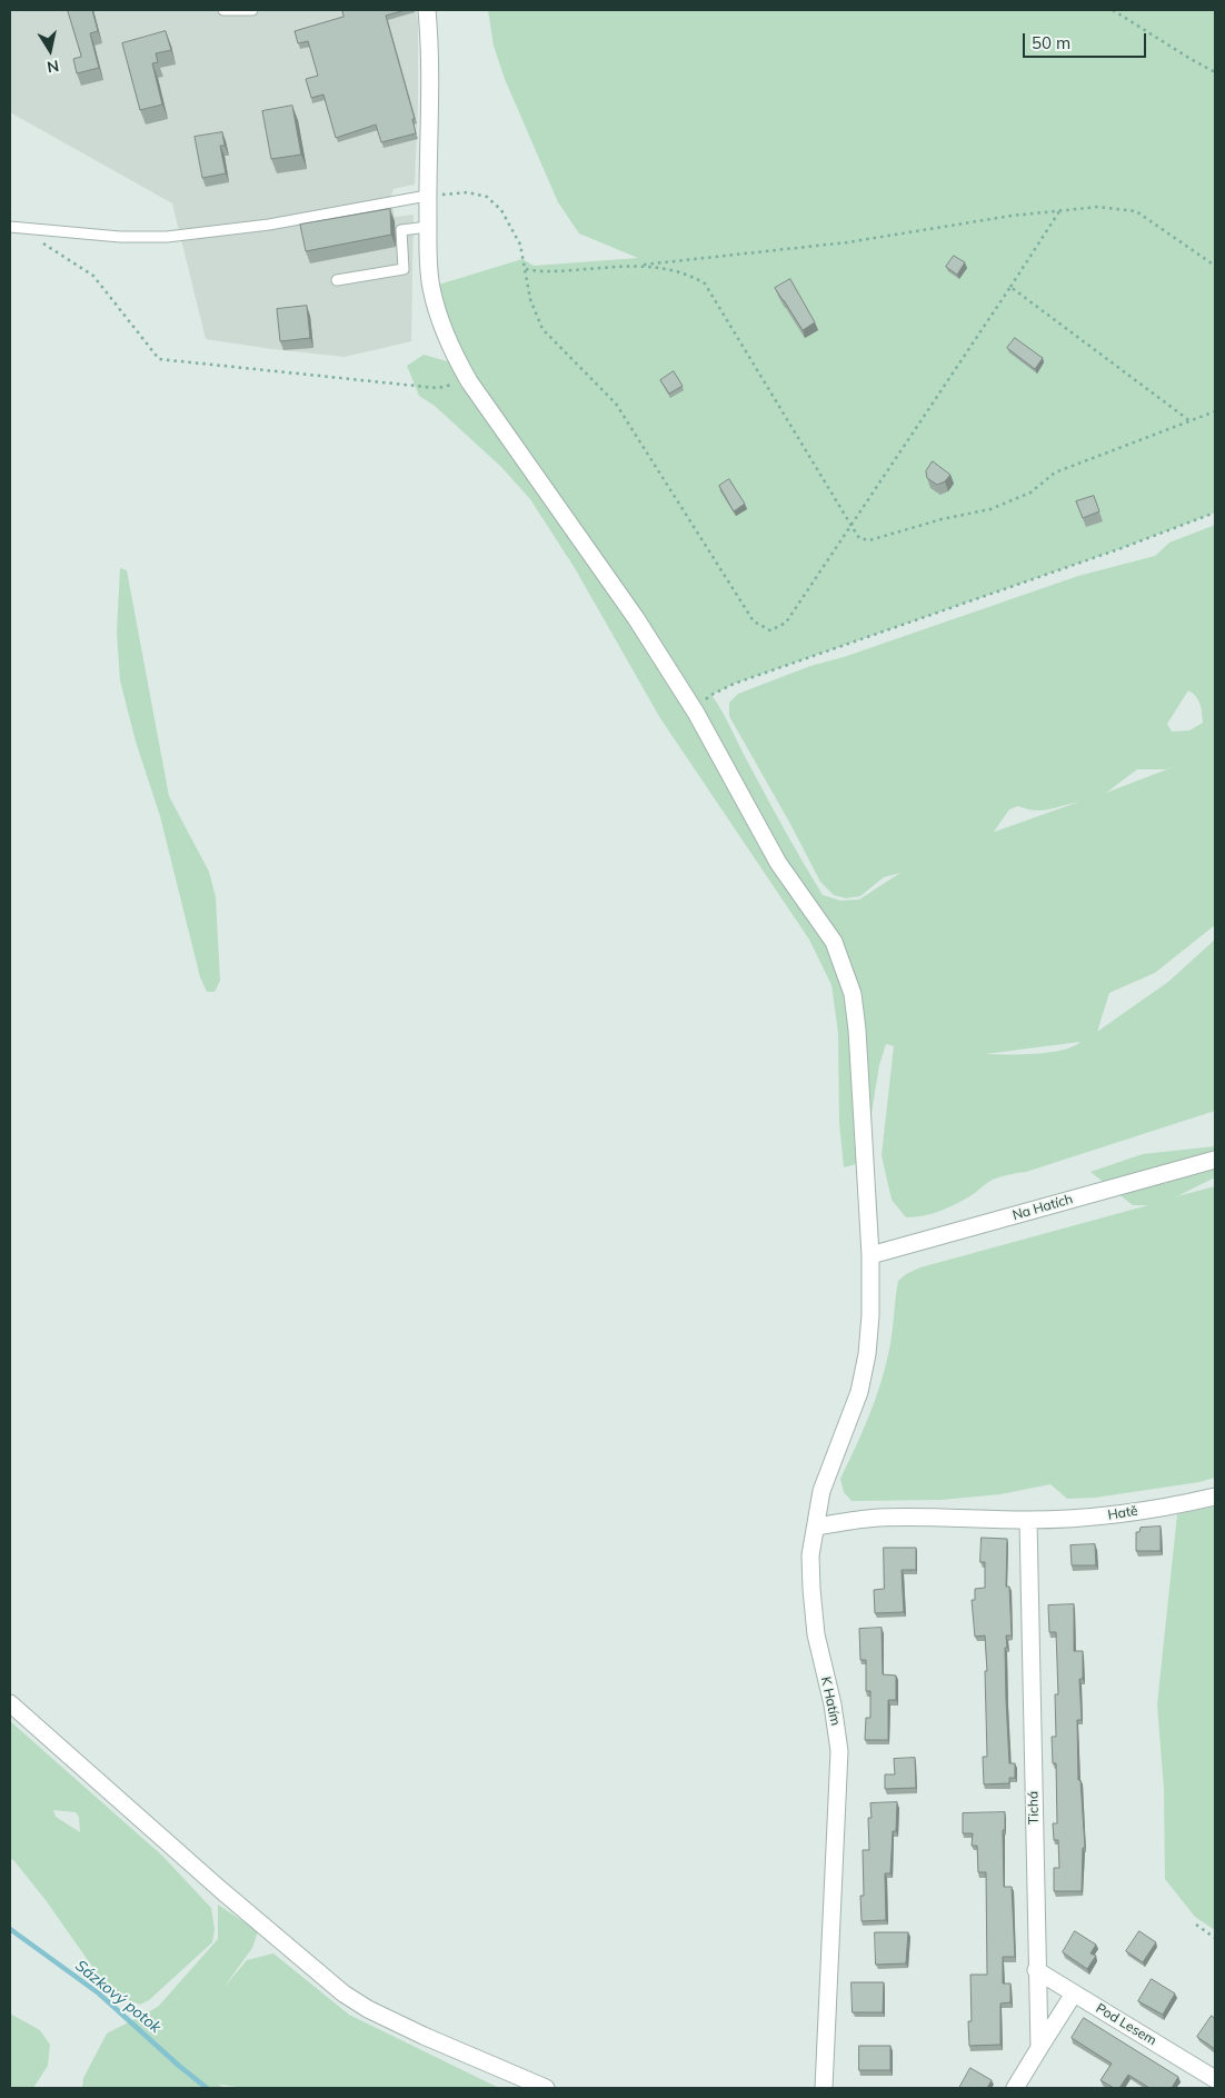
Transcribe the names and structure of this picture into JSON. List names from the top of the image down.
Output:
{
  "streets": {
    "street": [
      "Na Hatích",
      "Hatě",
      "K Hatím",
      "Tichá",
      "Pod Lesem"
    ]
  },
  "crossings": [
    ["Na Hatích", "K Hatím"],
    ["Hatě", "Tichá"],
    ["Tichá", "Pod Lesem"]
  ],
  "water": ["Sázkový potok"],
  "scale_bar": "50 m",
  "north": "bottom"
}
